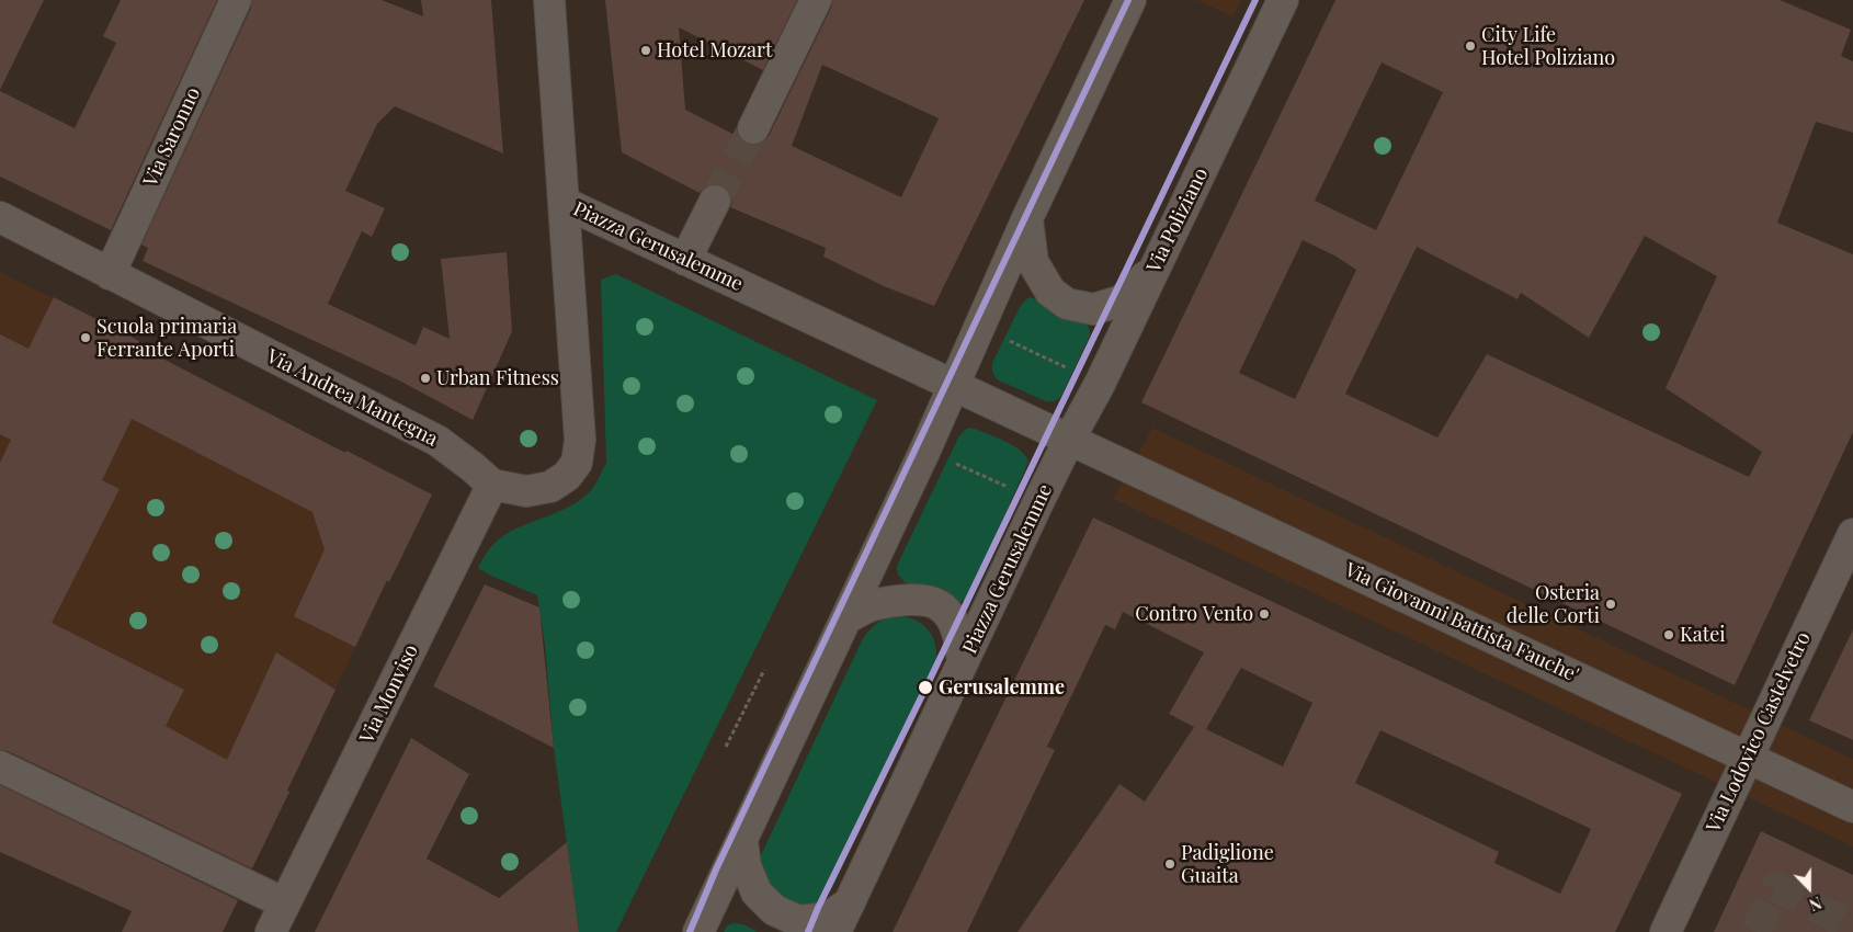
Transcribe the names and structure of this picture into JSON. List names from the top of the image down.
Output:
{
  "streets": {
    "street": [
      "Via Saronno",
      "Via Poliziano",
      "Piazza Gerusalemme",
      "Via Andrea Mantegna",
      "Via Giovanni Battista Fauche'",
      "Via Monviso",
      "Via Lodovico Castelvetro"
    ]
  },
  "crossings": [
    ["Via Saronno", "Via Andrea Mantegna"],
    ["Via Poliziano", "Piazza Gerusalemme"],
    ["Via Poliziano", "Via Giovanni Battista Fauche'"],
    ["Piazza Gerusalemme", "Via Andrea Mantegna"],
    ["Piazza Gerusalemme", "Via Giovanni Battista Fauche'"],
    ["Piazza Gerusalemme", "Via Monviso"],
    ["Via Andrea Mantegna", "Via Monviso"],
    ["Via Giovanni Battista Fauche'", "Via Lodovico Castelvetro"]
  ],
  "places": [
    "City Life Hotel Poliziano",
    "Hotel Mozart",
    "Scuola primaria Ferrante Aporti",
    "Urban Fitness",
    "Osteria delle Corti",
    "Contro Vento",
    "Katei",
    "Gerusalemme",
    "Padiglione Guaita"
  ],
  "north": "bottom"
}
